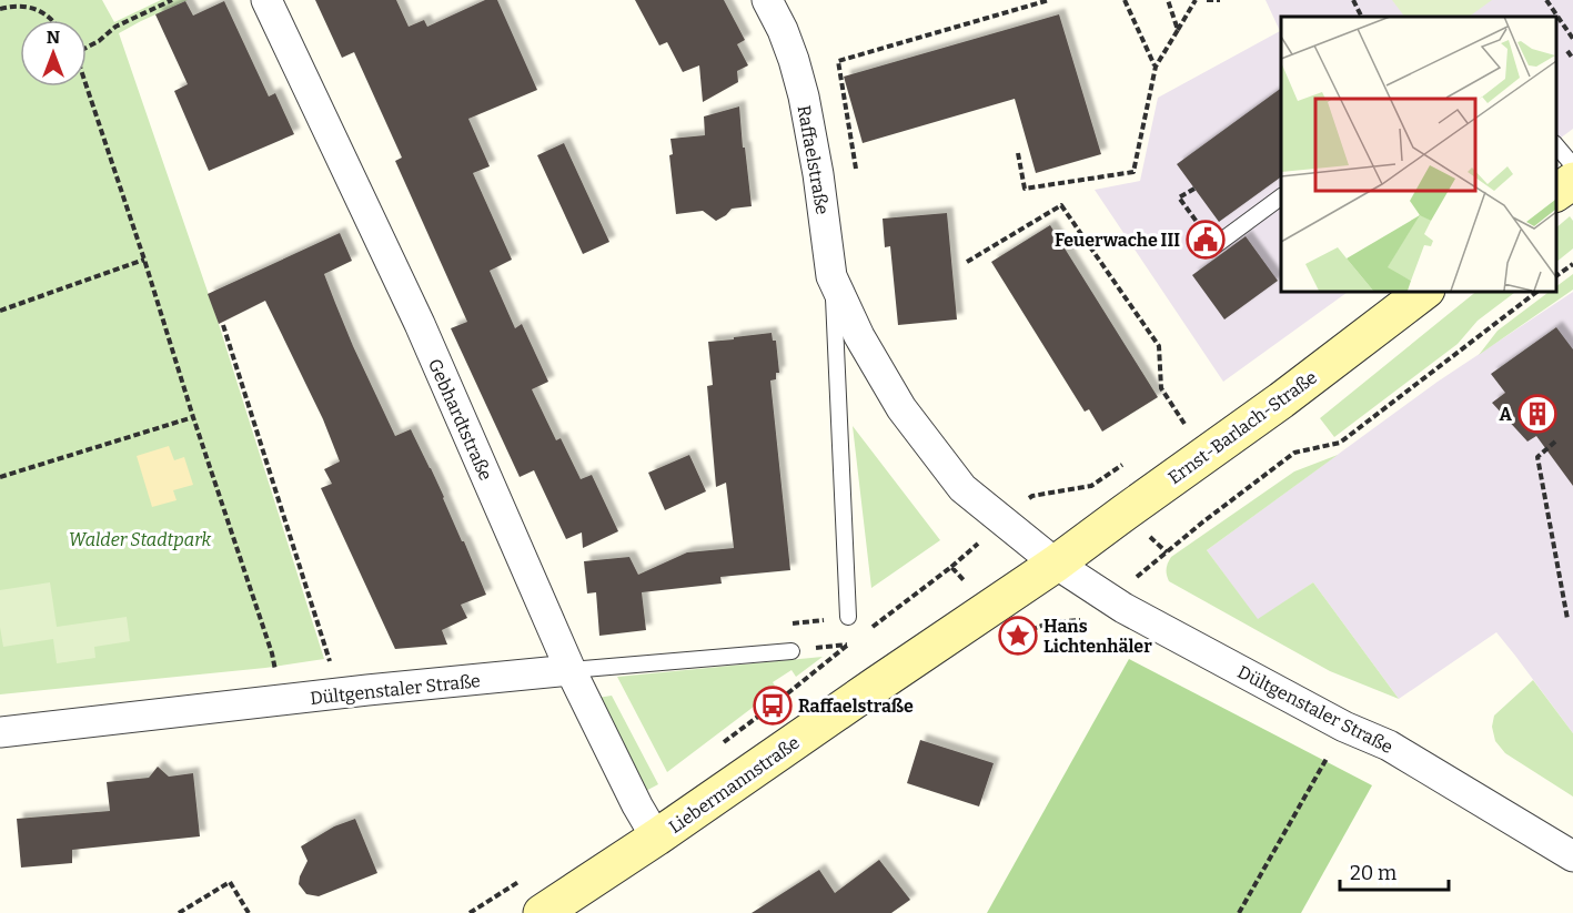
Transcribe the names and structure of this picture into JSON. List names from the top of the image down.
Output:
{
  "streets": {
    "main road": ["Ernst-Barlach-Straße", "Liebermannstraße"],
    "street": ["Raffaelstraße", "Gebhardtstraße", "Dültgenstaler Straße"]
  },
  "crossings": [
    ["Raffaelstraße", "Ernst-Barlach-Straße"],
    ["Raffaelstraße", "Dültgenstaler Straße"],
    ["Raffaelstraße", "Liebermannstraße"],
    ["Gebhardtstraße", "Dültgenstaler Straße"],
    ["Gebhardtstraße", "Liebermannstraße"],
    ["Ernst-Barlach-Straße", "Dültgenstaler Straße"],
    ["Ernst-Barlach-Straße", "Liebermannstraße"],
    ["Dültgenstaler Straße", "Liebermannstraße"]
  ],
  "parks": ["Walder Stadtpark"],
  "places": {
    "public building": ["Feuerwache III"],
    "building": ["A"],
    "place": ["Hans Lichtenhäler"],
    "bus stop": ["Raffaelstraße"]
  },
  "scale_bar": "20 m",
  "north": "top"
}
